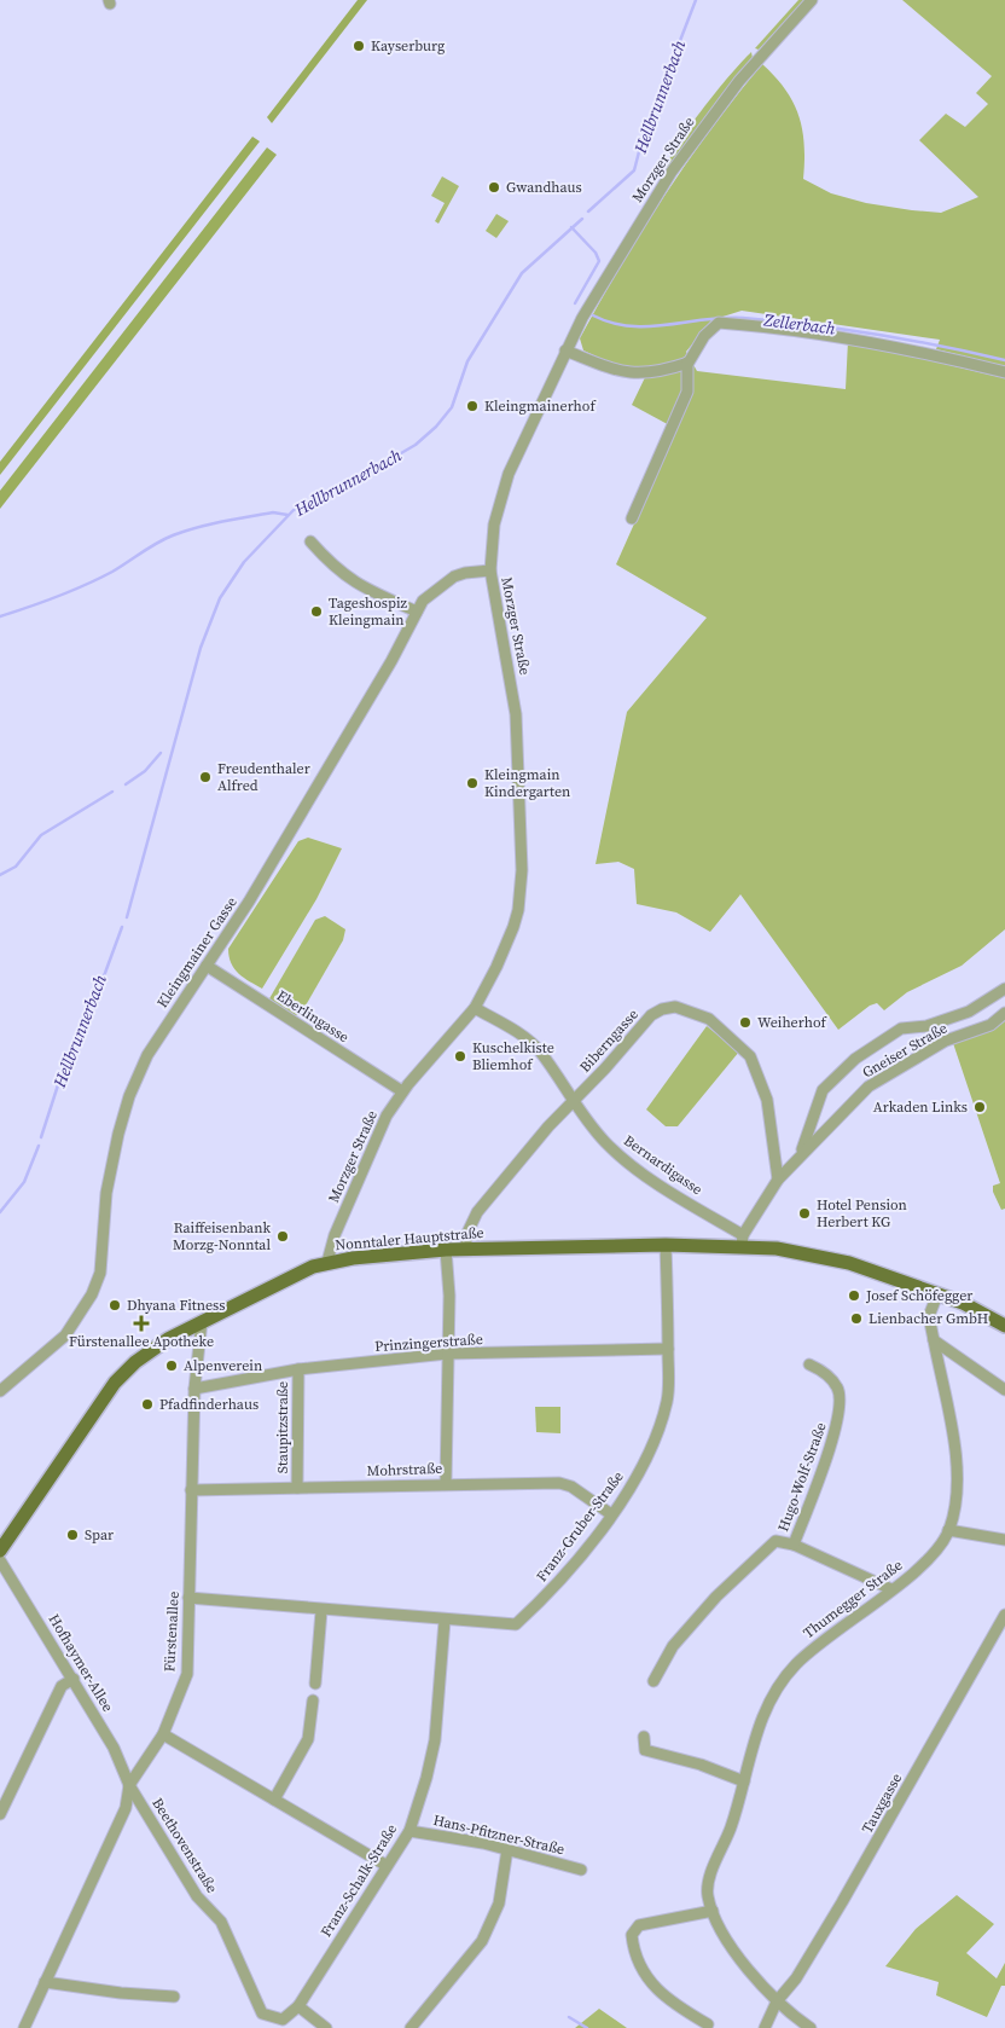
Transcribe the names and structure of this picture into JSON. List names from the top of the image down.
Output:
{
  "streets": {
    "main road": ["Nonntaler Hauptstraße"],
    "street": [
      "Morzger Straße",
      "Kleingmainer Gasse",
      "Eberlingasse",
      "Biberngasse",
      "Gneiser Straße",
      "Bernardigasse",
      "Prinzingerstraße",
      "Staupitzstraße",
      "Mohrstraße",
      "Hugo-Wolf-Straße",
      "Franz-Gruber-Straße",
      "Thumegger Straße",
      "Fürstenallee",
      "Hofhaymer-Allee",
      "Tauxgasse",
      "Hans-Pfitzner-Straße",
      "Beethovenstraße",
      "Franz-Schalk-Straße"
    ]
  },
  "crossings": [
    ["Morzger Straße", "Kleingmainer Gasse"],
    ["Morzger Straße", "Eberlingasse"],
    ["Morzger Straße", "Bernardigasse"],
    ["Morzger Straße", "Nonntaler Hauptstraße"],
    ["Kleingmainer Gasse", "Eberlingasse"],
    ["Biberngasse", "Gneiser Straße"],
    ["Biberngasse", "Bernardigasse"],
    ["Biberngasse", "Nonntaler Hauptstraße"],
    ["Gneiser Straße", "Bernardigasse"],
    ["Gneiser Straße", "Nonntaler Hauptstraße"],
    ["Bernardigasse", "Nonntaler Hauptstraße"],
    ["Nonntaler Hauptstraße", "Franz-Gruber-Straße"],
    ["Nonntaler Hauptstraße", "Thumegger Straße"],
    ["Nonntaler Hauptstraße", "Fürstenallee"],
    ["Prinzingerstraße", "Staupitzstraße"],
    ["Prinzingerstraße", "Franz-Gruber-Straße"],
    ["Prinzingerstraße", "Fürstenallee"],
    ["Staupitzstraße", "Mohrstraße"],
    ["Mohrstraße", "Franz-Gruber-Straße"],
    ["Mohrstraße", "Fürstenallee"],
    ["Hugo-Wolf-Straße", "Thumegger Straße"],
    ["Franz-Gruber-Straße", "Fürstenallee"],
    ["Franz-Gruber-Straße", "Franz-Schalk-Straße"],
    ["Thumegger Straße", "Tauxgasse"],
    ["Fürstenallee", "Hofhaymer-Allee"],
    ["Fürstenallee", "Beethovenstraße"],
    ["Hofhaymer-Allee", "Beethovenstraße"],
    ["Hans-Pfitzner-Straße", "Franz-Schalk-Straße"],
    ["Beethovenstraße", "Franz-Schalk-Straße"]
  ],
  "water": ["Hellbrunnerbach", "Zellerbach"],
  "places": {
    "other": [
      "Kayserburg",
      "Gwandhaus",
      "Kleingmainerhof",
      "Tageshospiz Kleingmain",
      "Freudenthaler Alfred",
      "Kleingmain Kindergarten",
      "Weiherhof",
      "Kuschelkiste Bliemhof",
      "Arkaden Links",
      "Hotel Pension Herbert KG",
      "Raiffeisenbank Morzg-Nonntal",
      "Josef Schöfegger",
      "Dhyana Fitness",
      "Lienbacher GmbH",
      "Alpenverein",
      "Pfadfinderhaus",
      "Spar"
    ],
    "health": ["Fürstenallee Apotheke"]
  }
}
